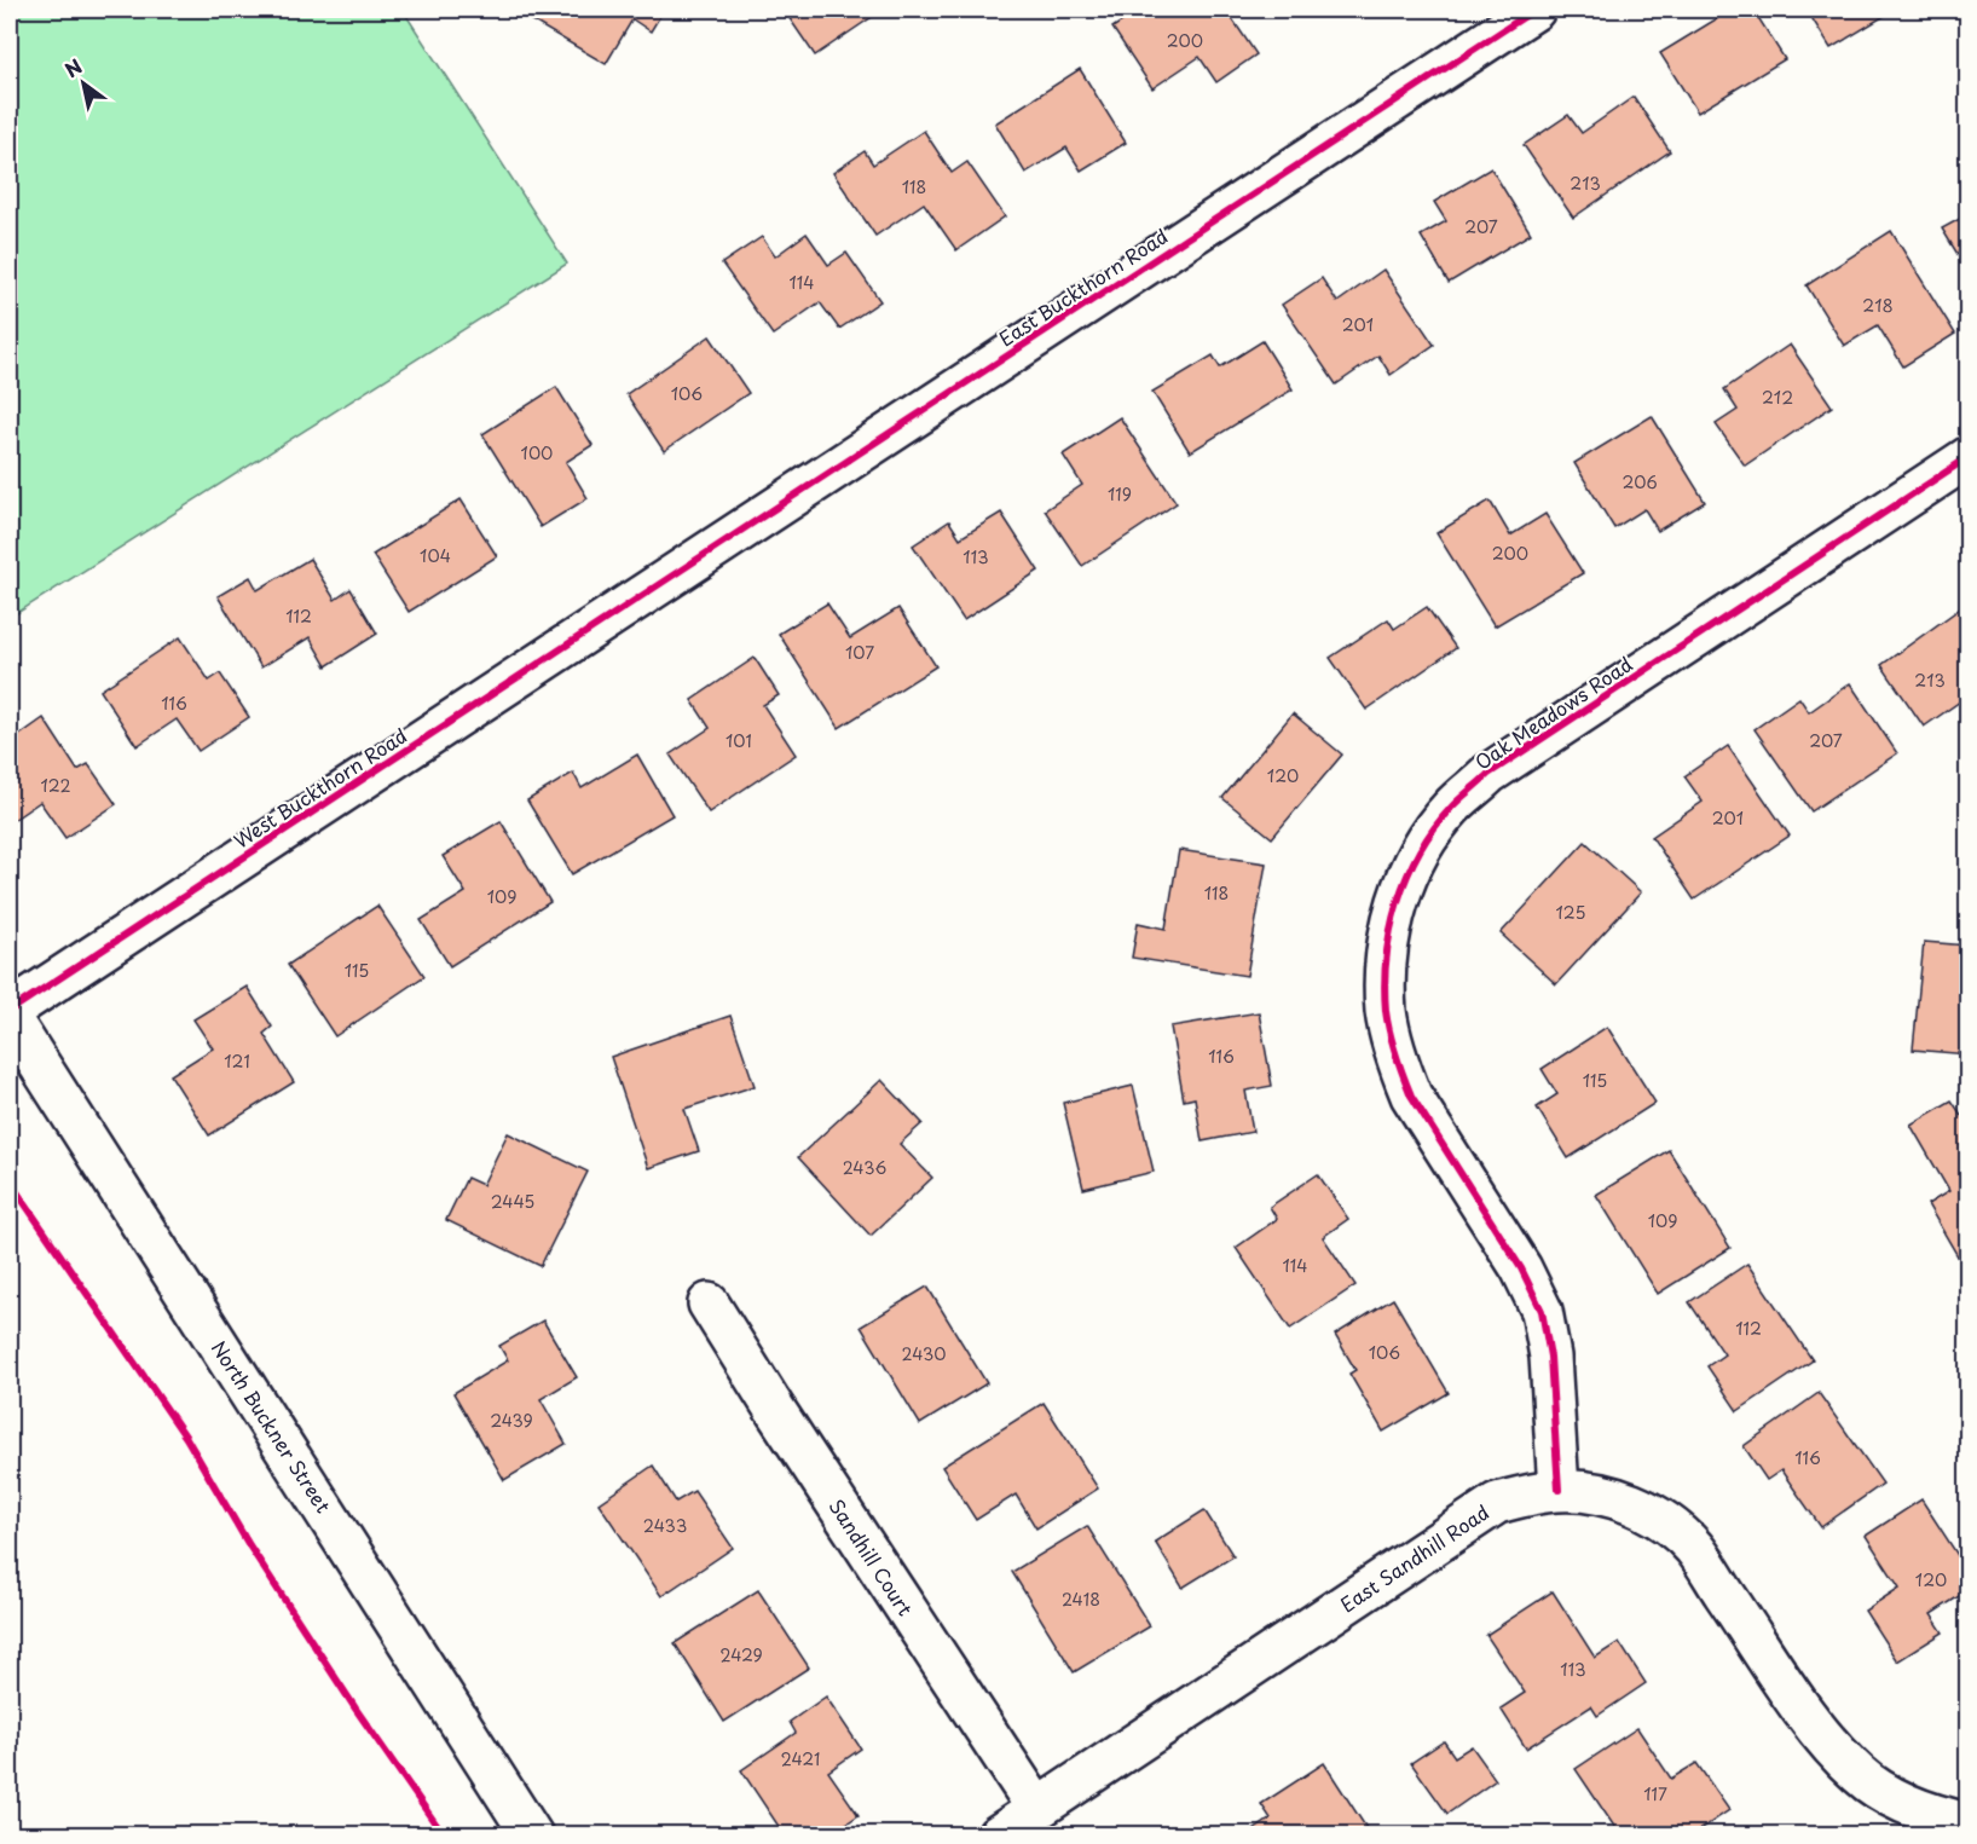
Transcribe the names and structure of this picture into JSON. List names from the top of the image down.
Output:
{
  "streets": {
    "street": [
      "East Buckthorn Road",
      "Oak Meadows Road",
      "West Buckthorn Road",
      "North Buckner Street",
      "Sandhill Court",
      "East Sandhill Road"
    ]
  },
  "crossings": [
    ["East Buckthorn Road", "West Buckthorn Road"],
    ["Oak Meadows Road", "East Sandhill Road"],
    ["Sandhill Court", "East Sandhill Road"]
  ],
  "house_numbers": [
    "200",
    "213",
    "118",
    "207",
    "114",
    "218",
    "201",
    "106",
    "212",
    "100",
    "206",
    "119",
    "200",
    "104",
    "113",
    "112",
    "107",
    "213",
    "116",
    "101",
    "207",
    "120",
    "122",
    "201",
    "118",
    "109",
    "125",
    "115",
    "116",
    "121",
    "115",
    "2436",
    "2445",
    "109",
    "114",
    "112",
    "106",
    "2430",
    "2439",
    "116",
    "2433",
    "120",
    "2418",
    "2429",
    "113",
    "2421",
    "117"
  ],
  "north": "top left"
}
